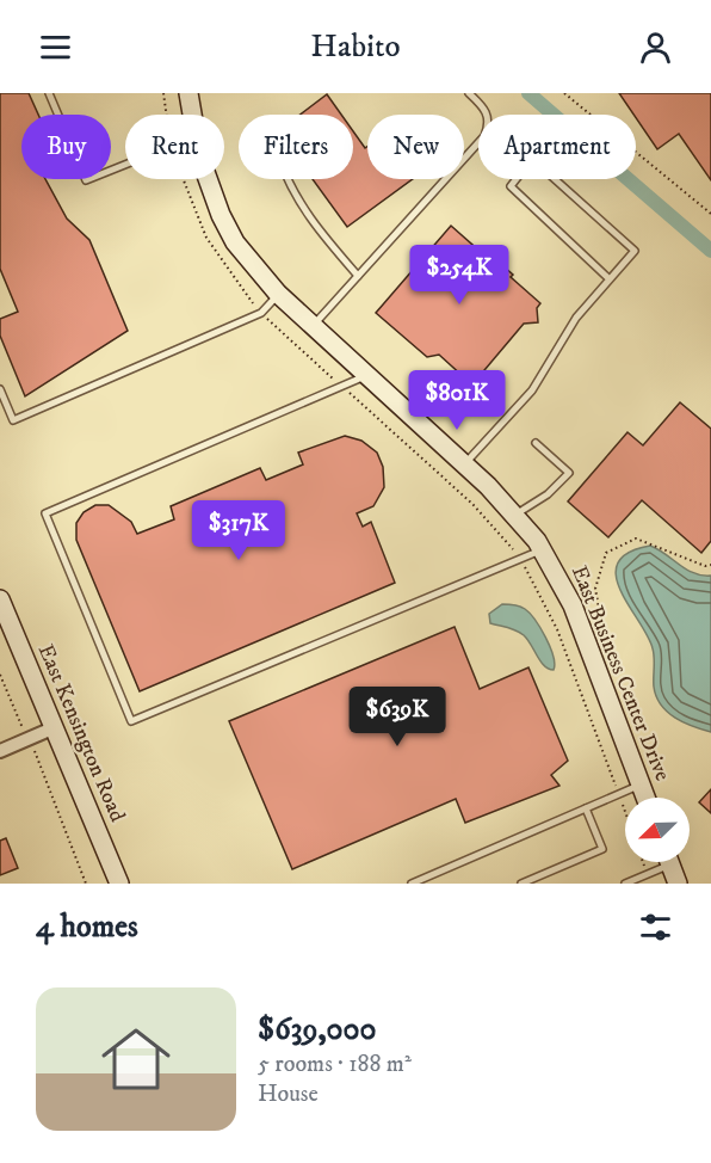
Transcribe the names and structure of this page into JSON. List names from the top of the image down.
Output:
{
  "streets": {
    "street": ["East Business Center Drive", "East Kensington Road"]
  },
  "north": "bottom left",
  "page": {
    "header": "Habito",
    "chip": [
      "Buy",
      "Rent",
      "Filters",
      "New",
      "Apartment"
    ],
    "price": [
      "$254K",
      "$801K",
      "$317K",
      "$639K"
    ],
    "heading": "4 homes",
    "list": [
      {
        "name": "$639,000",
        "note": "5 rooms · 188 m² · House"
      }
    ]
  }
}
